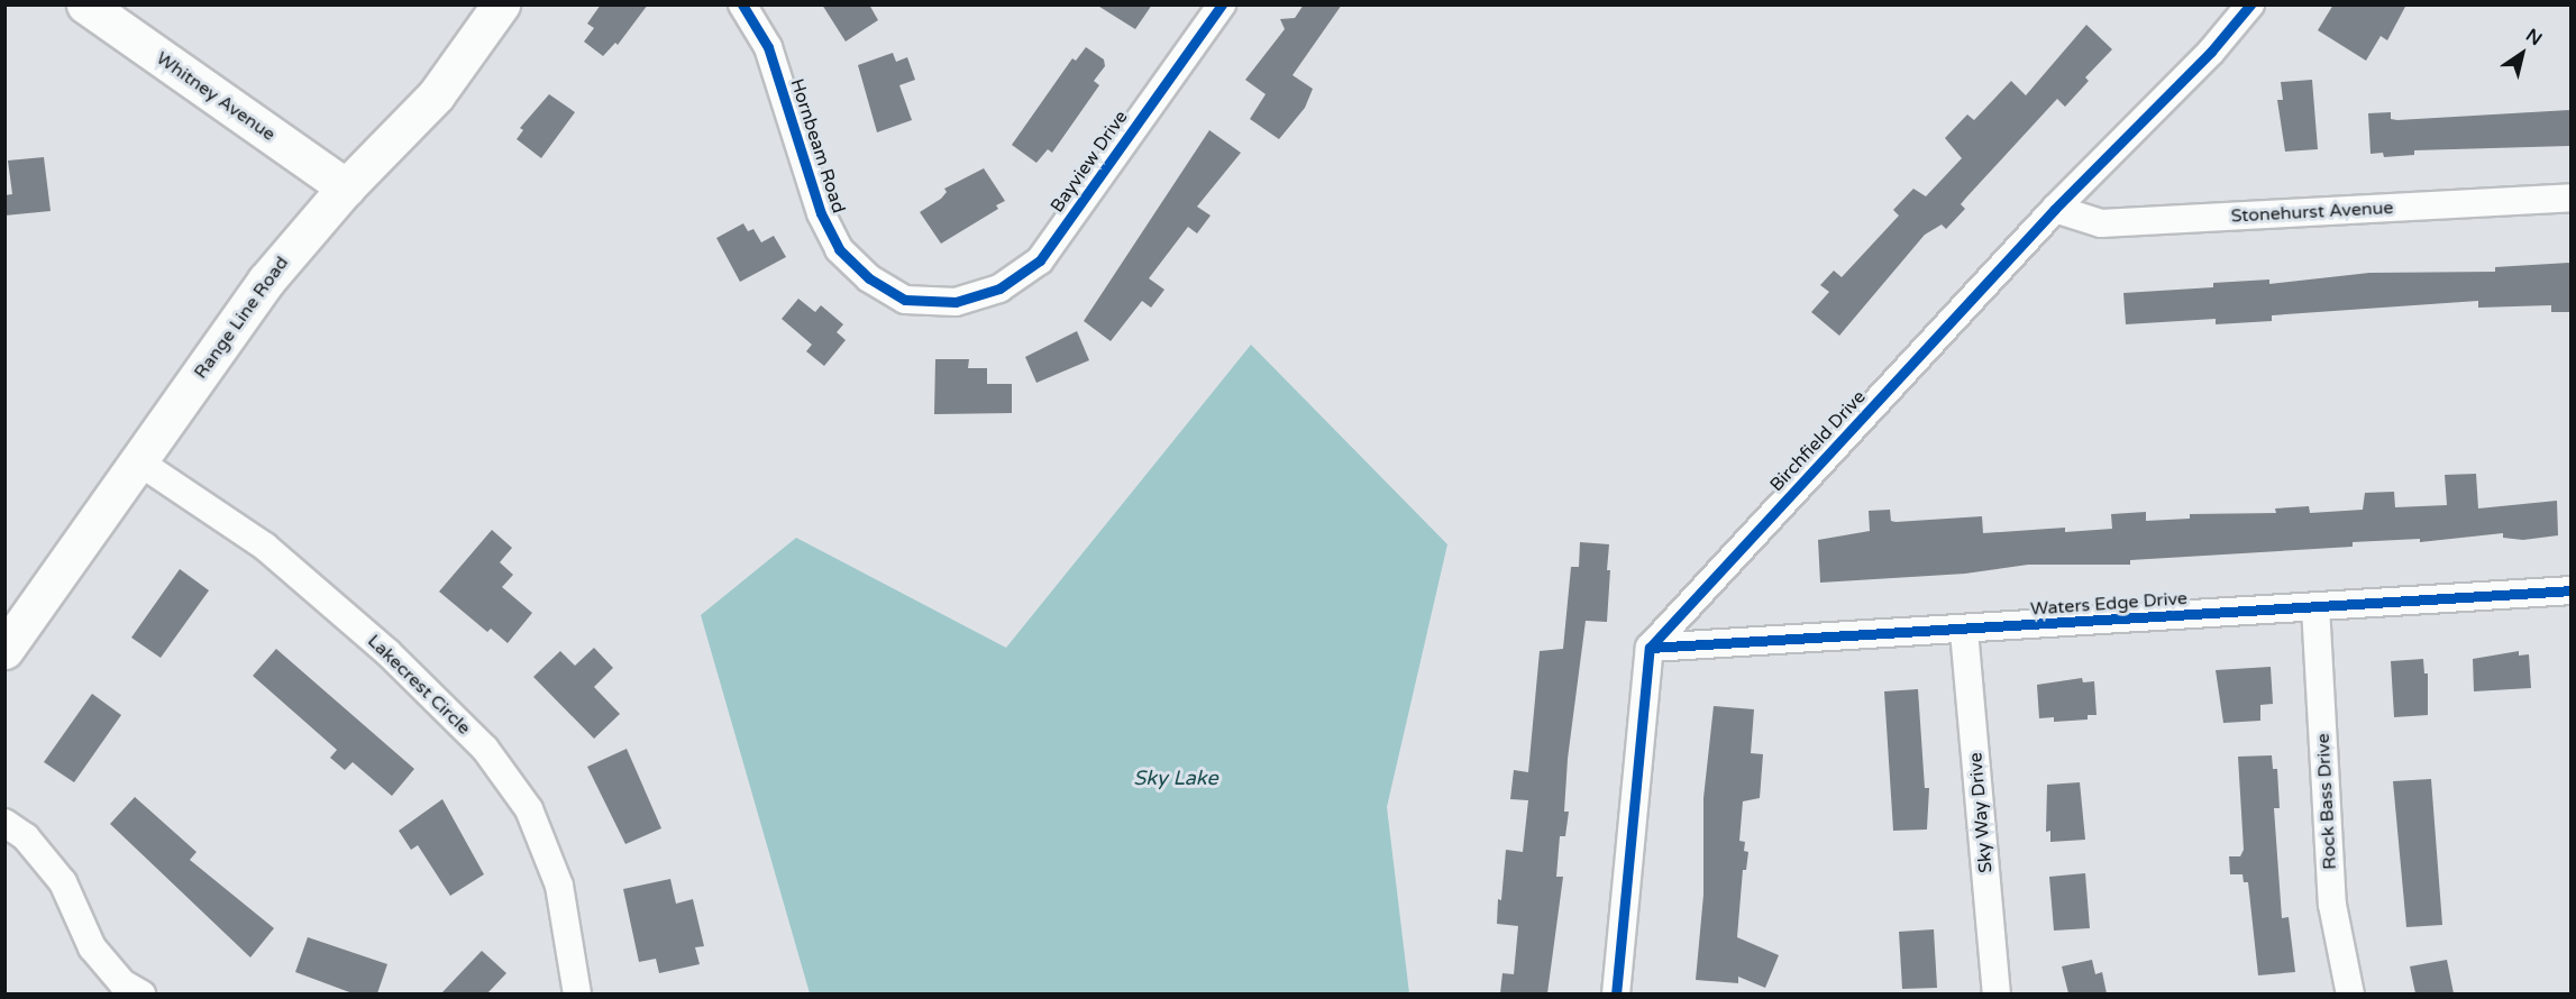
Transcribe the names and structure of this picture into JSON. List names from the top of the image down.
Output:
{
  "streets": {
    "main road": ["Whitney Avenue", "Range Line Road"],
    "street": [
      "Hornbeam Road",
      "Bayview Drive",
      "Stonehurst Avenue",
      "Birchfield Drive",
      "Waters Edge Drive",
      "Lakecrest Circle",
      "Rock Bass Drive",
      "Sky Way Drive"
    ]
  },
  "crossings": [
    ["Whitney Avenue", "Range Line Road"],
    ["Hornbeam Road", "Bayview Drive"],
    ["Stonehurst Avenue", "Birchfield Drive"],
    ["Range Line Road", "Lakecrest Circle"],
    ["Birchfield Drive", "Waters Edge Drive"],
    ["Waters Edge Drive", "Rock Bass Drive"],
    ["Waters Edge Drive", "Sky Way Drive"]
  ],
  "water": ["Sky Lake"],
  "north": "top right"
}
